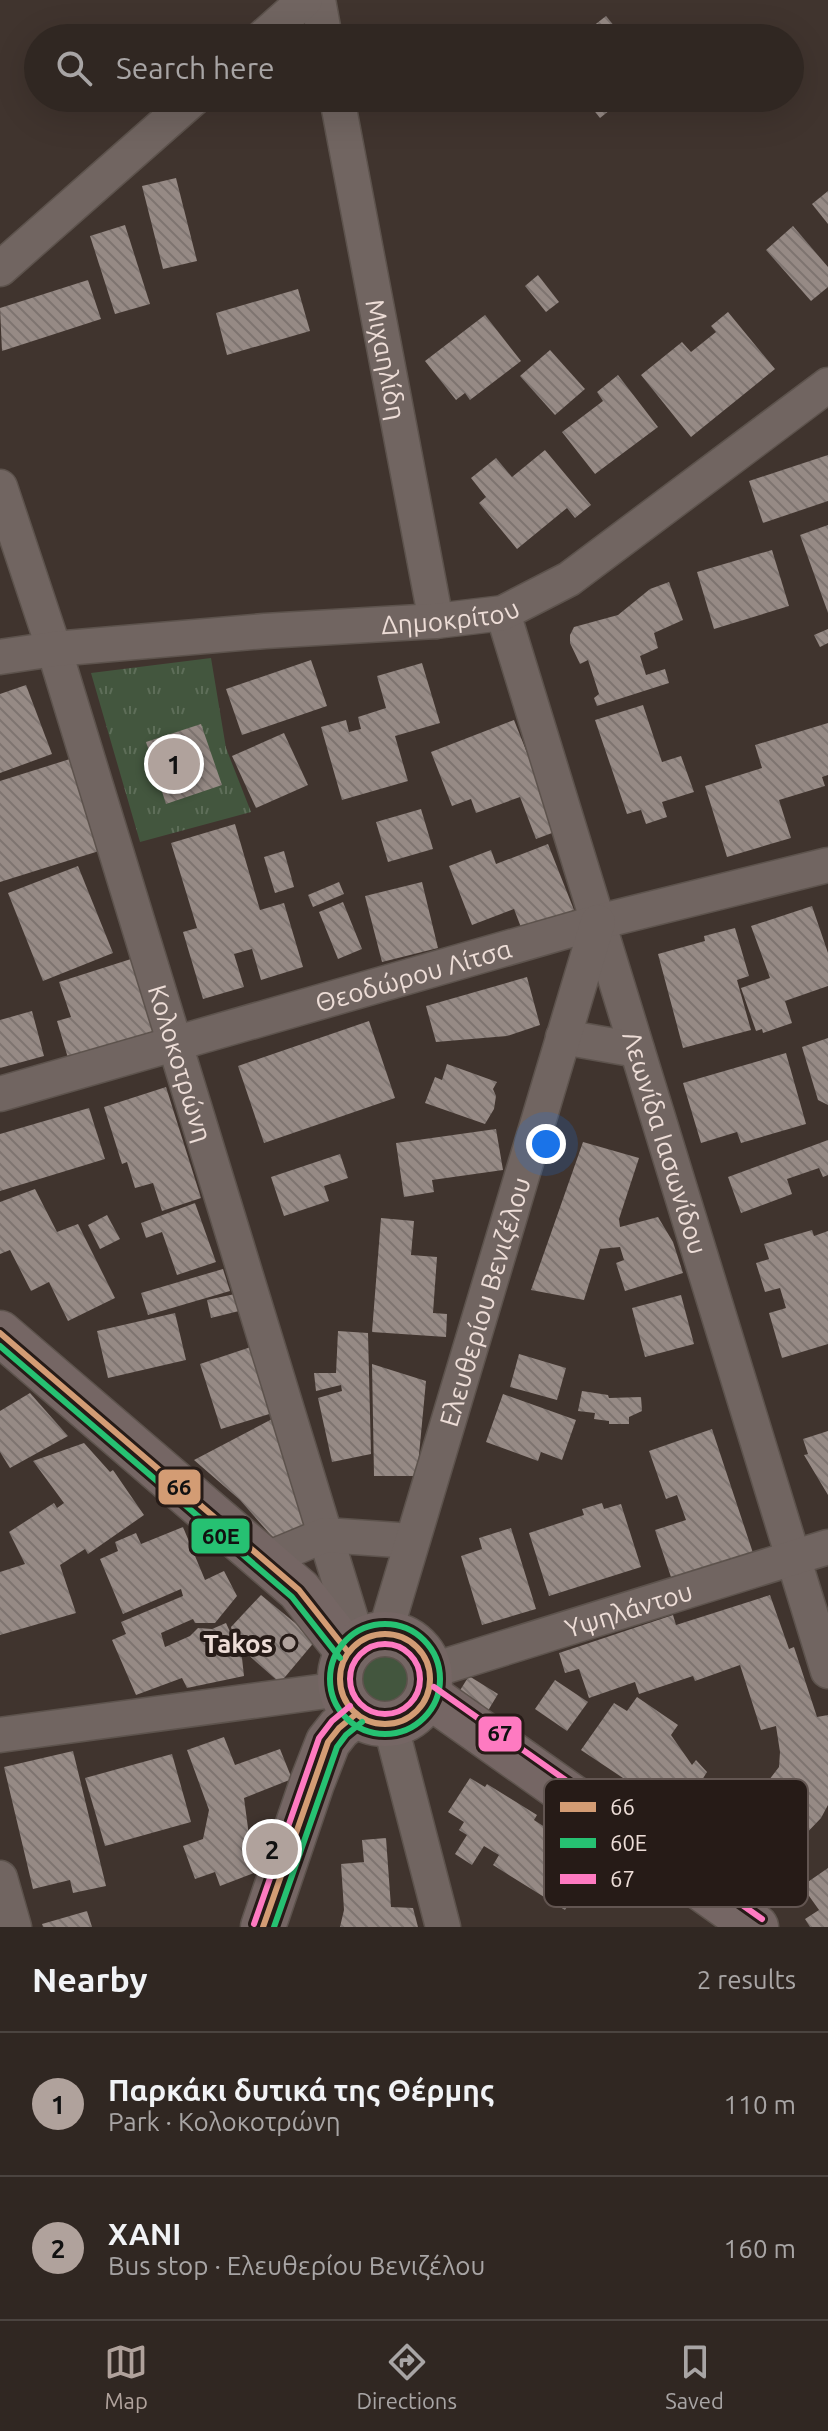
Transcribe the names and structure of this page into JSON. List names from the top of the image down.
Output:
{
  "streets": {
    "main road": ["Ελευθερίου Βενιζέλου"],
    "street": [
      "Μιχαηλίδη",
      "Δημοκρίτου",
      "Θεοδώρου Λίτσα",
      "Κολοκοτρώνη",
      "Λεωνίδα Ιασωνίδου",
      "Υψηλάντου"
    ]
  },
  "crossings": [
    ["Μιχαηλίδη", "Δημοκρίτου"],
    ["Δημοκρίτου", "Κολοκοτρώνη"],
    ["Δημοκρίτου", "Λεωνίδα Ιασωνίδου"],
    ["Θεοδώρου Λίτσα", "Κολοκοτρώνη"],
    ["Θεοδώρου Λίτσα", "Λεωνίδα Ιασωνίδου"],
    ["Θεοδώρου Λίτσα", "Ελευθερίου Βενιζέλου"],
    ["Κολοκοτρώνη", "Ελευθερίου Βενιζέλου"],
    ["Λεωνίδα Ιασωνίδου", "Ελευθερίου Βενιζέλου"],
    ["Λεωνίδα Ιασωνίδου", "Υψηλάντου"]
  ],
  "places": ["Takos"],
  "lines": ["transit line 66", "transit line 60Ε", "transit line 67"],
  "legend": ["66", "60Ε", "67"],
  "page": {
    "search": "Search here",
    "pins": ["1", "2"],
    "heading": ["Nearby", "2 results"],
    "list": [
      {
        "mark": "1",
        "name": "Παρκάκι δυτικά της Θέρμης",
        "note": "Park · Κολοκοτρώνη",
        "value": "110 m"
      },
      {
        "mark": "2",
        "name": "ΧΑΝΙ",
        "note": "Bus stop · Ελευθερίου Βενιζέλου",
        "value": "160 m"
      }
    ],
    "nav": ["Map", "Directions", "Saved"]
  }
}
